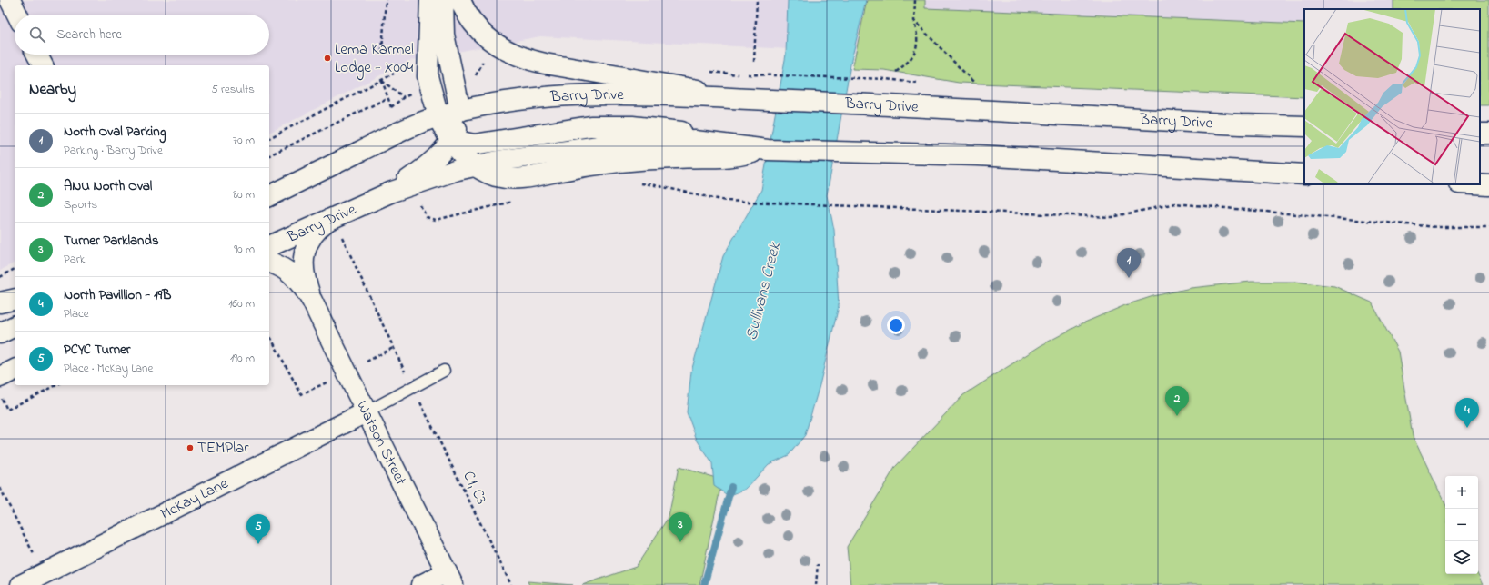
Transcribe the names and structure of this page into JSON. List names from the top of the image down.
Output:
{
  "streets": {
    "main road": ["Barry Drive", "Watson Street", "McKay Lane"],
    "path": ["C1, C3"]
  },
  "crossings": [
    ["Barry Drive", "Watson Street"],
    ["Watson Street", "McKay Lane"]
  ],
  "water": ["Sullivans Creek"],
  "places": ["Lema Karmel Lodge - X004", "TEMPlar"],
  "page": {
    "search": "Search here",
    "heading": ["Nearby", "5 results"],
    "list": [
      {
        "mark": "1",
        "name": "North Oval Parking",
        "note": "Parking · Barry Drive",
        "value": "70 m"
      },
      {
        "mark": "2",
        "name": "ANU North Oval",
        "note": "Sports",
        "value": "80 m"
      },
      {
        "mark": "3",
        "name": "Turner Parklands",
        "note": "Park",
        "value": "90 m"
      },
      {
        "mark": "4",
        "name": "North Pavillion - 19B",
        "note": "Place",
        "value": "160 m"
      },
      {
        "mark": "5",
        "name": "PCYC Turner",
        "note": "Place · McKay Lane",
        "value": "190 m"
      }
    ],
    "pins": [
      "1",
      "2",
      "4",
      "3",
      "5"
    ],
    "map_buttons": ["+", "−"]
  }
}
